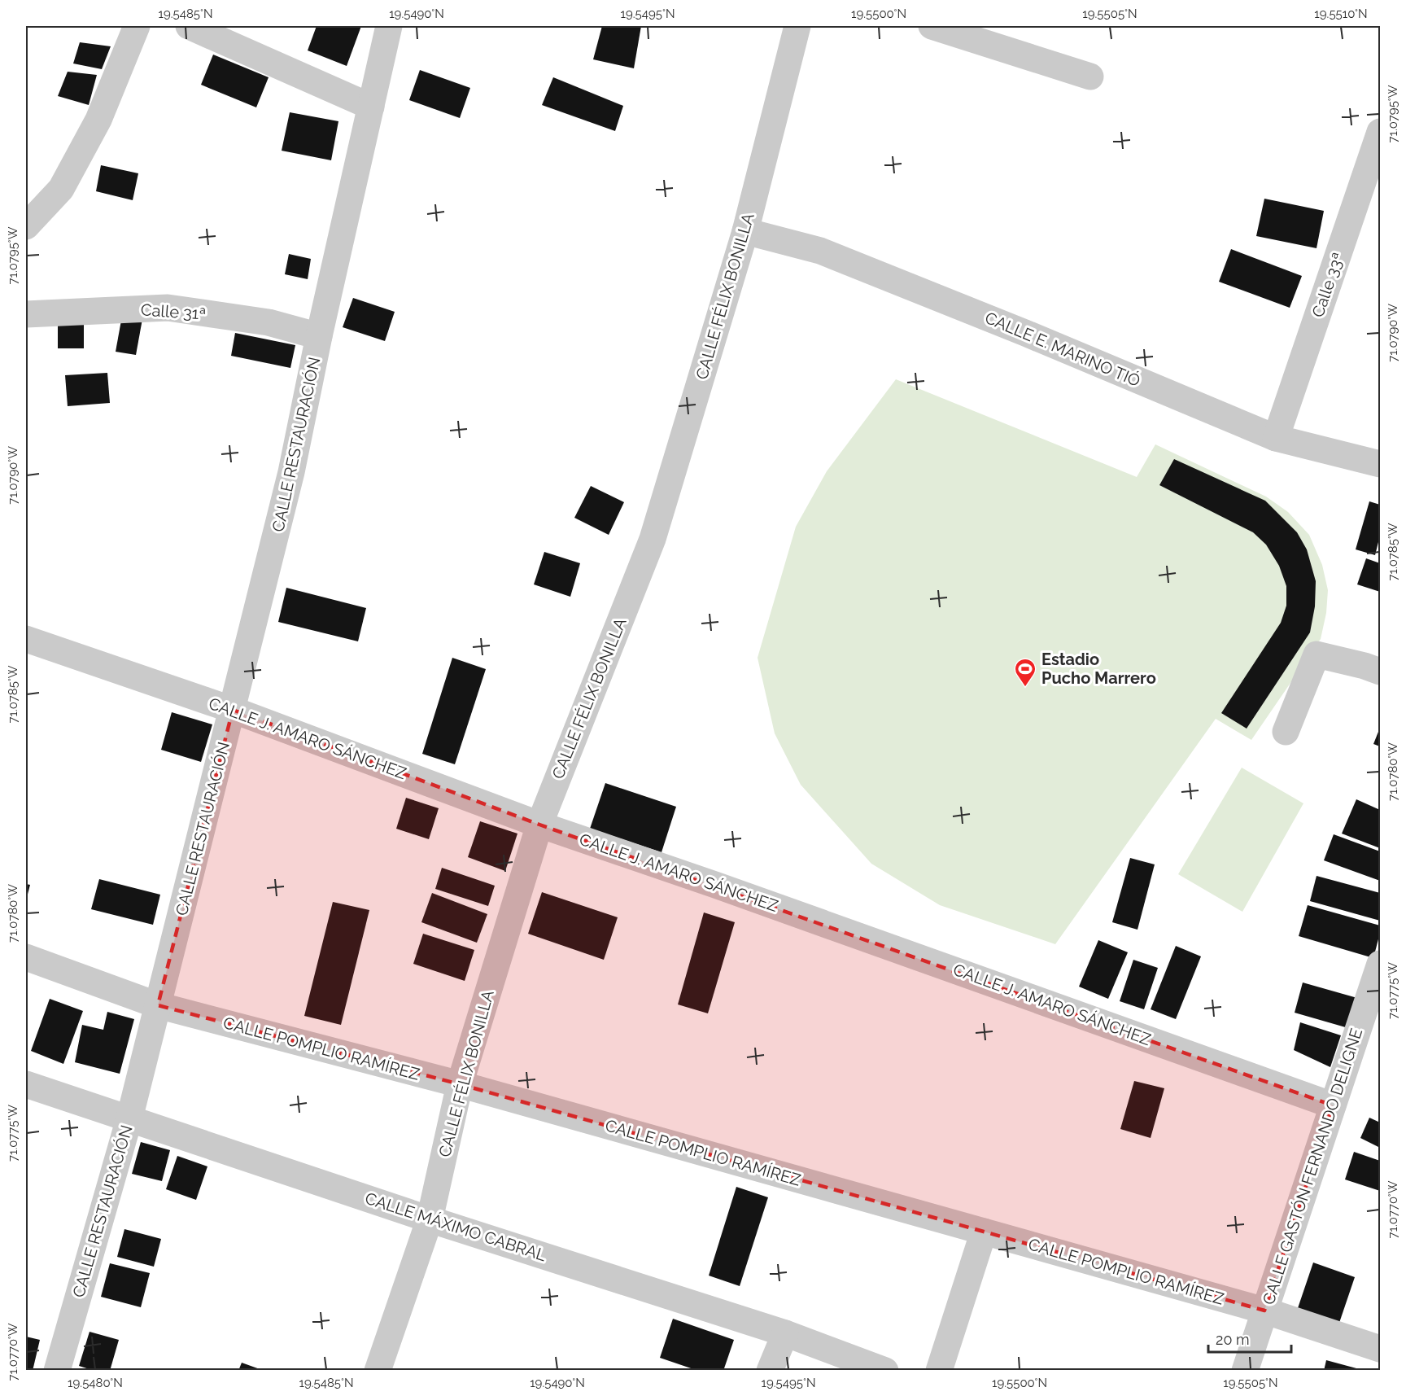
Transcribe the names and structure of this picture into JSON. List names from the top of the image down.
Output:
{
  "streets": {
    "street": [
      "Calle 33ª",
      "CALLE FÉLIX BONILLA",
      "Calle 31ª",
      "CALLE E. MARINO TIÓ",
      "CALLE RESTAURACIÓN",
      "CALLE J. AMARO SÁNCHEZ",
      "CALLE POMPLIO RAMÍREZ",
      "CALLE GASTÓN FERNANDO DELIGNE",
      "CALLE MÁXIMO CABRAL"
    ]
  },
  "crossings": [
    ["Calle 33ª", "CALLE E. MARINO TIÓ"],
    ["CALLE FÉLIX BONILLA", "CALLE E. MARINO TIÓ"],
    ["CALLE FÉLIX BONILLA", "CALLE J. AMARO SÁNCHEZ"],
    ["CALLE FÉLIX BONILLA", "CALLE POMPLIO RAMÍREZ"],
    ["CALLE FÉLIX BONILLA", "CALLE MÁXIMO CABRAL"],
    ["Calle 31ª", "CALLE RESTAURACIÓN"],
    ["CALLE RESTAURACIÓN", "CALLE J. AMARO SÁNCHEZ"],
    ["CALLE RESTAURACIÓN", "CALLE POMPLIO RAMÍREZ"],
    ["CALLE RESTAURACIÓN", "CALLE MÁXIMO CABRAL"],
    ["CALLE J. AMARO SÁNCHEZ", "CALLE GASTÓN FERNANDO DELIGNE"],
    ["CALLE POMPLIO RAMÍREZ", "CALLE GASTÓN FERNANDO DELIGNE"]
  ],
  "places": {
    "sports": ["Estadio Pucho Marrero"]
  },
  "scale_bar": "20 m",
  "coordinates": [
    "19.5485°N",
    "19.5490°N",
    "19.5495°N",
    "19.5500°N",
    "19.5505°N",
    "19.5510°N",
    "71.0795°W",
    "71.0790°W",
    "71.0785°W",
    "71.0780°W",
    "71.0775°W",
    "71.0770°W",
    "19.5480°N"
  ]
}
